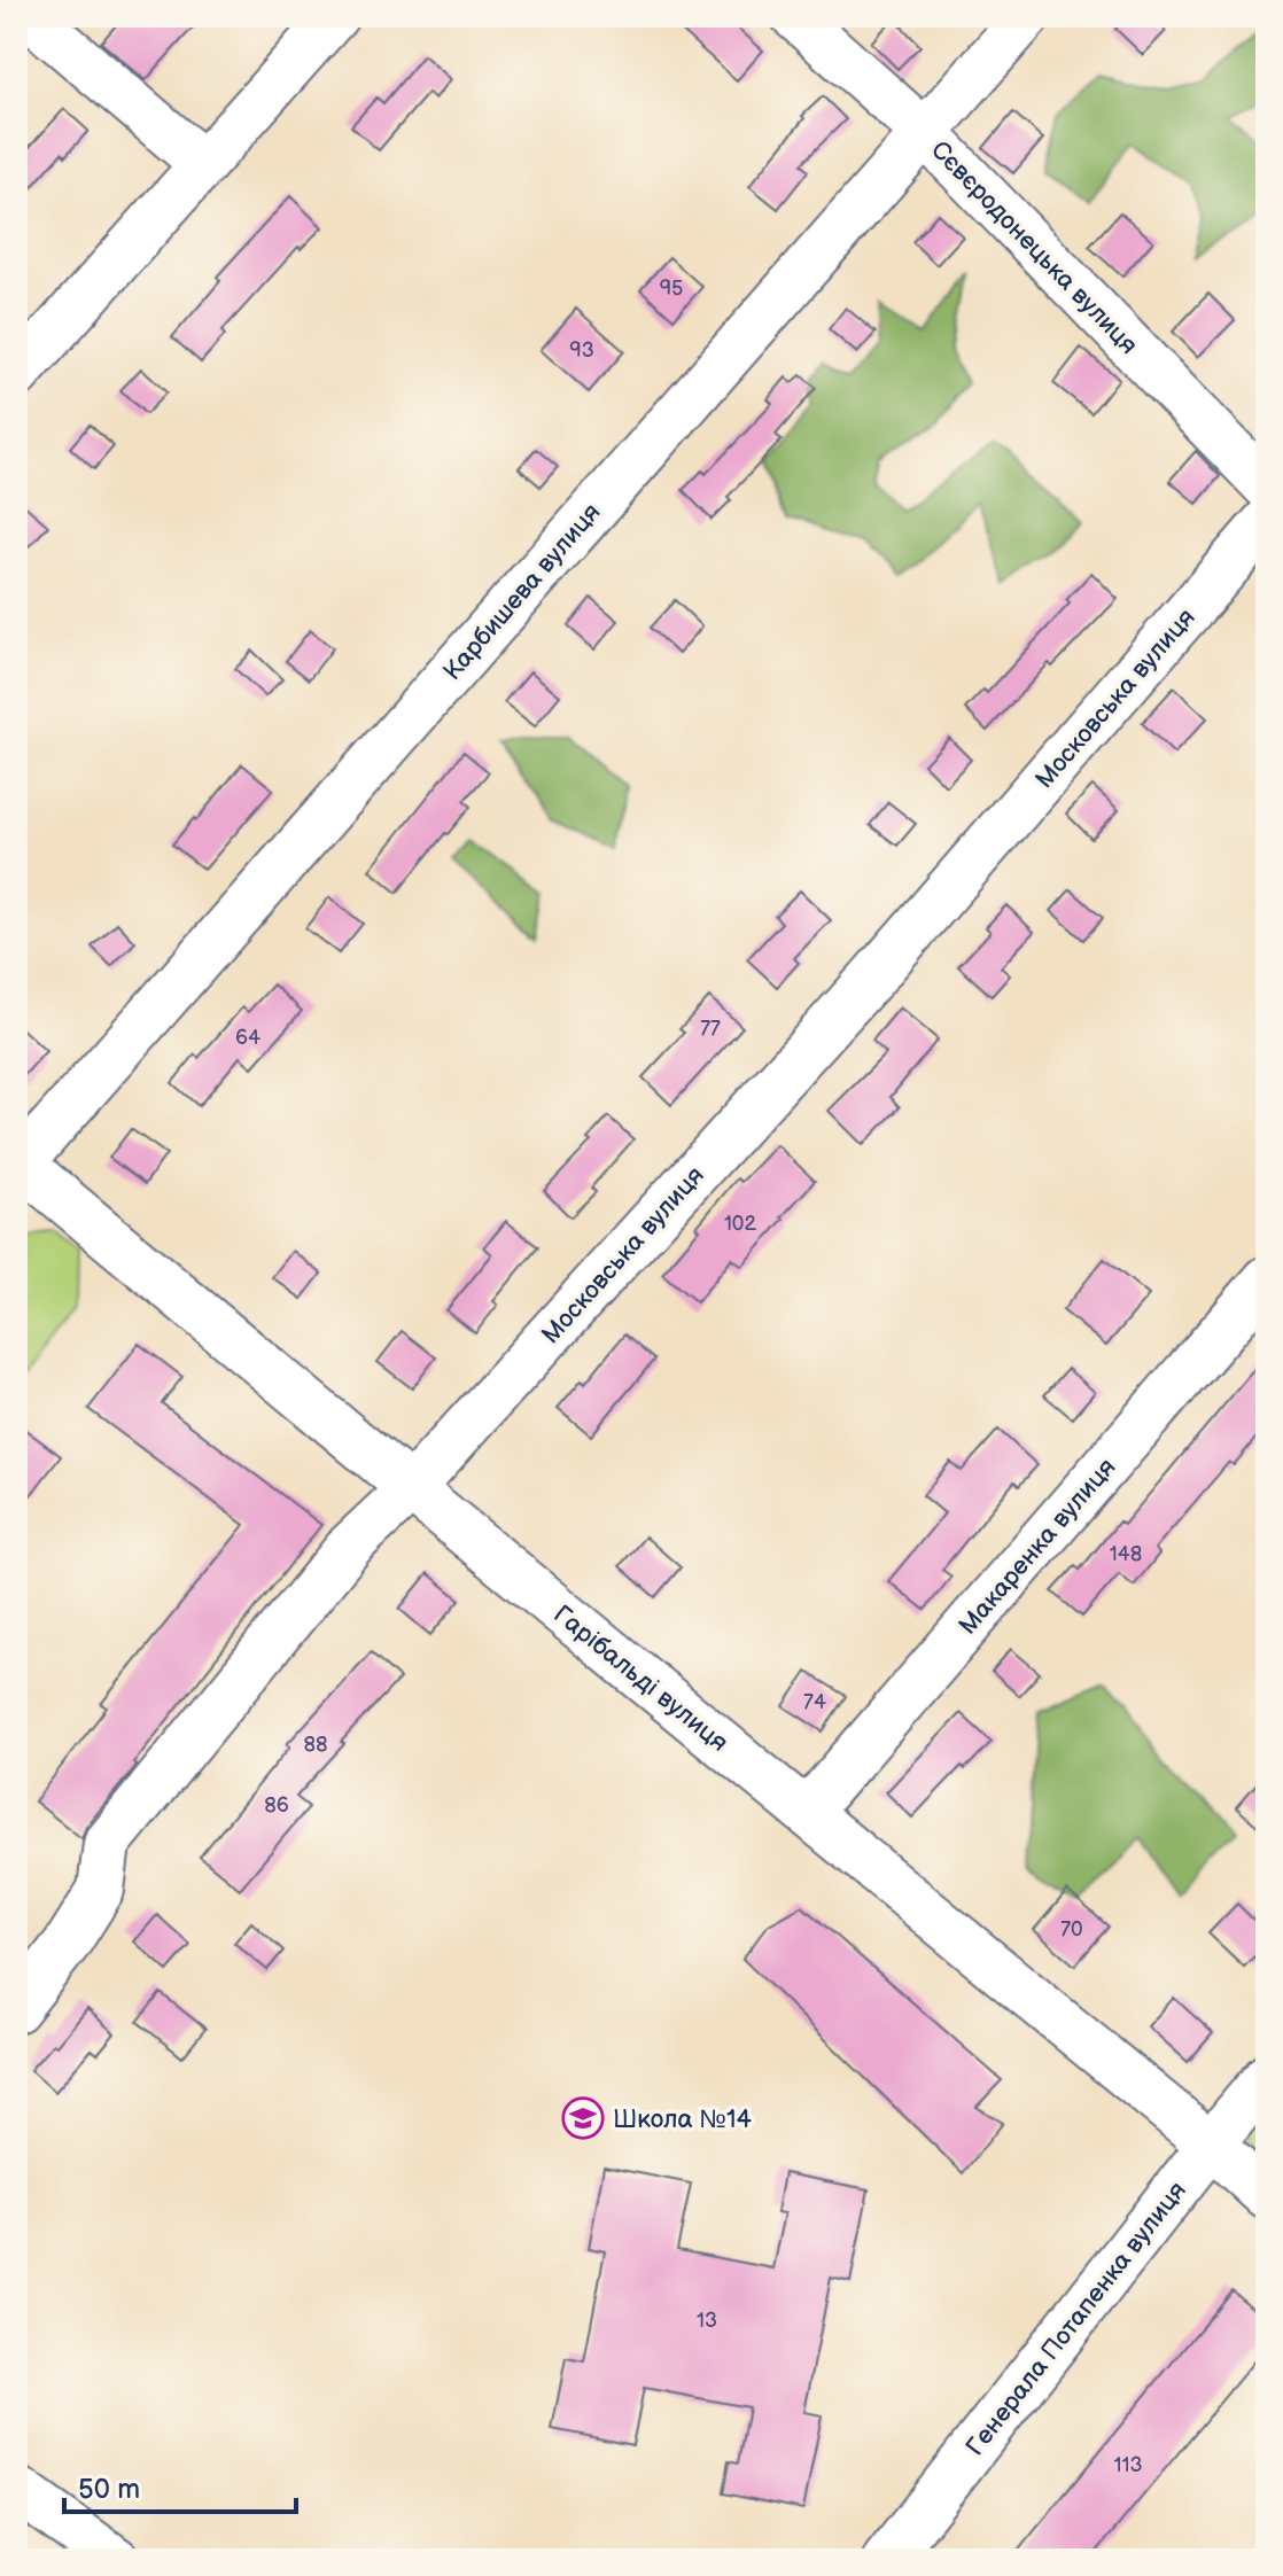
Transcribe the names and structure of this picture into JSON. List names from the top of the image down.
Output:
{
  "streets": {
    "street": [
      "Сєвєродонецька вулиця",
      "Карбишева вулиця",
      "Московська вулиця",
      "Макаренка вулиця",
      "Гарібальді вулиця",
      "Генерала Потапенка вулиця"
    ]
  },
  "crossings": [
    ["Сєвєродонецька вулиця", "Карбишева вулиця"],
    ["Карбишева вулиця", "Гарібальді вулиця"],
    ["Московська вулиця", "Гарібальді вулиця"],
    ["Макаренка вулиця", "Гарібальді вулиця"],
    ["Гарібальді вулиця", "Генерала Потапенка вулиця"]
  ],
  "places": {
    "school or university": ["Школа №14"]
  },
  "house_numbers": [
    "95",
    "93",
    "77",
    "64",
    "102",
    "148",
    "74",
    "88",
    "86",
    "70",
    "13",
    "113"
  ],
  "scale_bar": "50 m"
}
